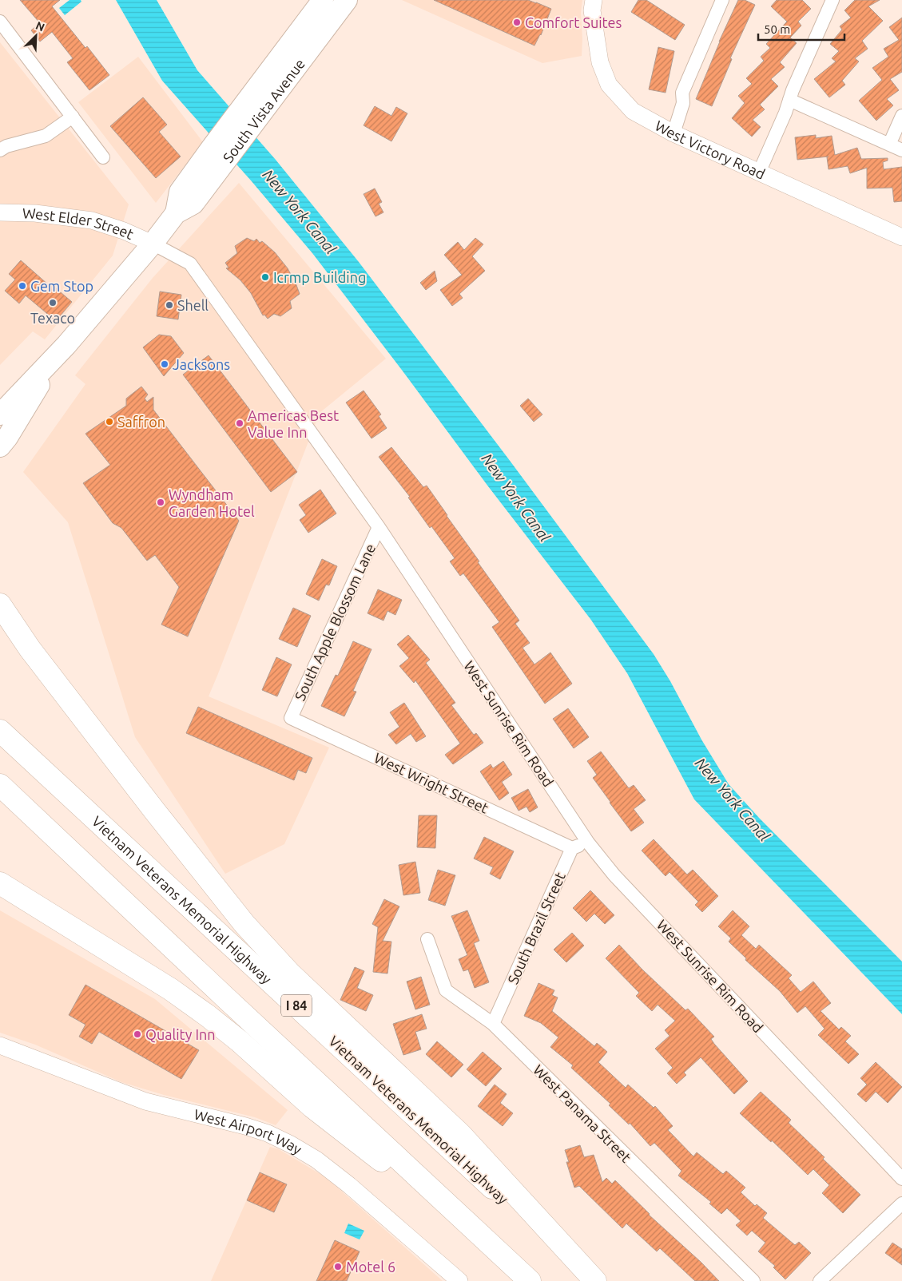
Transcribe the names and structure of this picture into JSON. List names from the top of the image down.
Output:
{
  "streets": {
    "highway": ["Vietnam Veterans Memorial Highway", "I 84"],
    "main road": ["South Vista Avenue"],
    "street": [
      "West Victory Road",
      "West Elder Street",
      "South Apple Blossom Lane",
      "West Sunrise Rim Road",
      "West Wright Street",
      "South Brazil Street",
      "West Panama Street",
      "West Airport Way"
    ]
  },
  "crossings": [
    ["South Vista Avenue", "West Elder Street"],
    ["South Vista Avenue", "West Sunrise Rim Road"],
    ["West Elder Street", "West Sunrise Rim Road"],
    ["South Apple Blossom Lane", "West Sunrise Rim Road"],
    ["South Apple Blossom Lane", "West Wright Street"],
    ["West Wright Street", "South Brazil Street"],
    ["South Brazil Street", "West Panama Street"]
  ],
  "water": ["New York Canal"],
  "places": [
    "Comfort Suites",
    "Icrmp Building",
    "Gem Stop",
    "Texaco",
    "Shell",
    "Jacksons",
    "Saffron",
    "Americas Best Value Inn",
    "Wyndham Garden Hotel",
    "Quality Inn",
    "Motel 6"
  ],
  "scale_bar": "50 m",
  "north": "top right"
}
